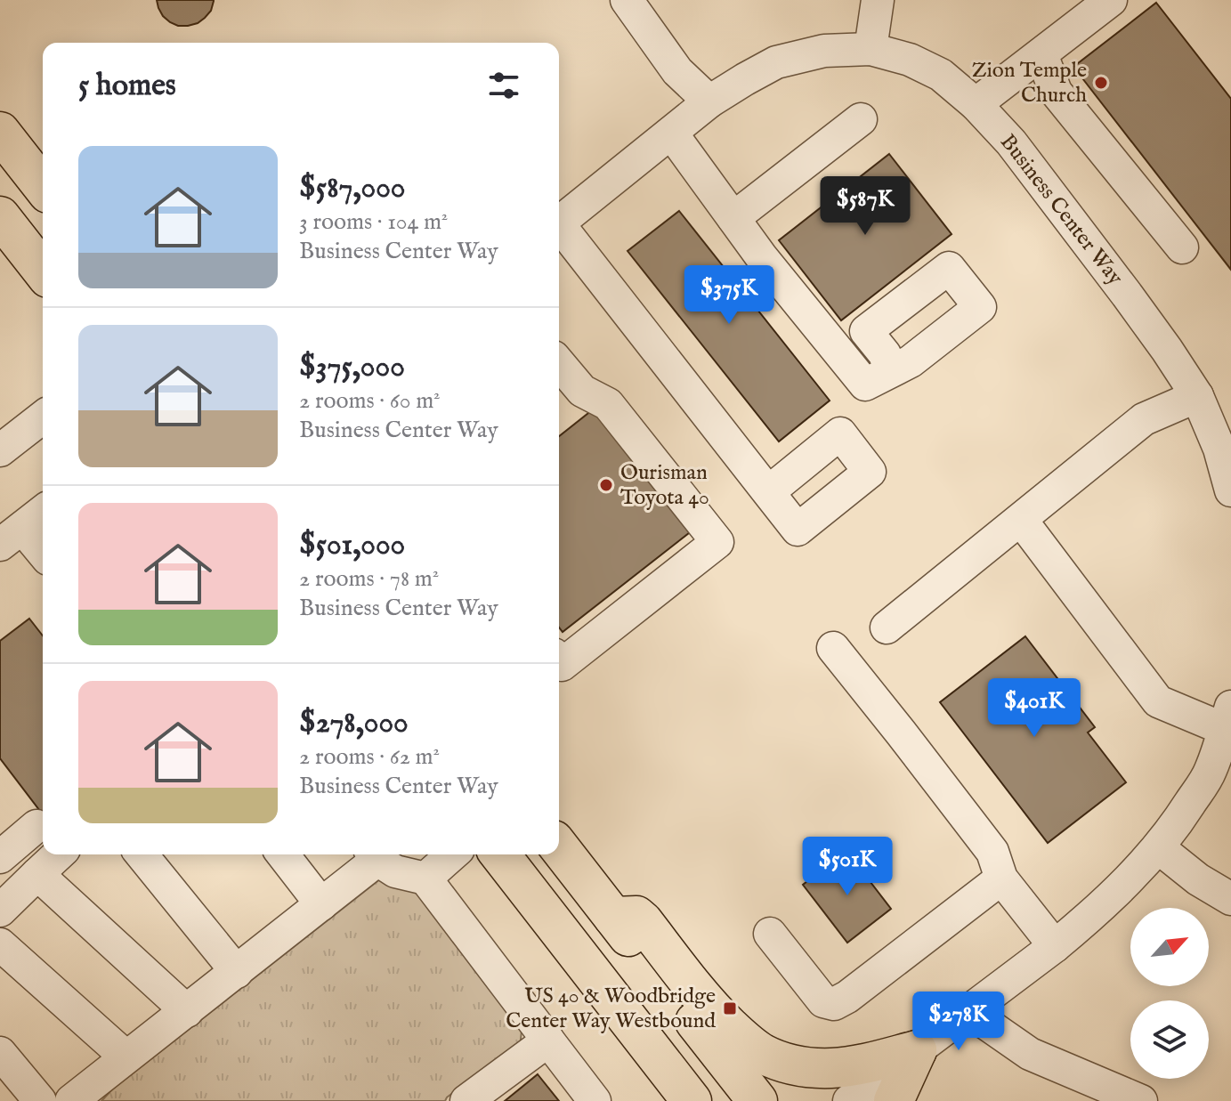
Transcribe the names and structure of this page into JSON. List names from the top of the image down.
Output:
{
  "streets": {
    "street": ["Business Center Way"]
  },
  "places": {
    "other": ["Zion Temple Church", "Ourisman Toyota 40"],
    "transit": ["US 40 & Woodbridge Center Way Westbound"]
  },
  "north": "top right",
  "page": {
    "heading": "5 homes",
    "list": [
      {
        "name": "$587,000",
        "note": "3 rooms · 104 m² · Business Center Way"
      },
      {
        "name": "$375,000",
        "note": "2 rooms · 60 m² · Business Center Way"
      },
      {
        "name": "$501,000",
        "note": "2 rooms · 78 m² · Business Center Way"
      },
      {
        "name": "$278,000",
        "note": "2 rooms · 62 m² · Business Center Way"
      }
    ],
    "price": [
      "$587K",
      "$375K",
      "$401K",
      "$501K",
      "$278K"
    ]
  }
}
